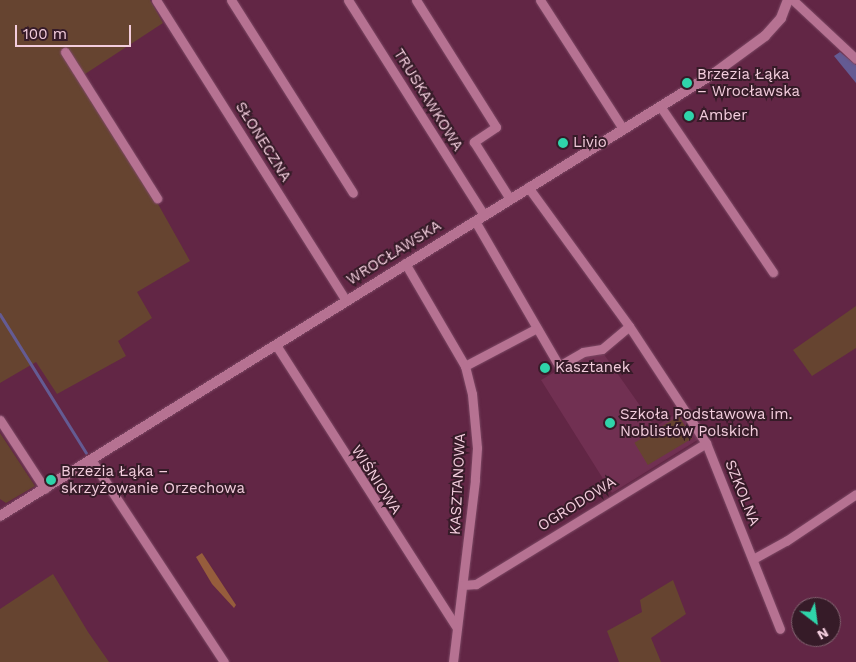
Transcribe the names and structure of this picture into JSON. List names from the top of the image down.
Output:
{
  "streets": {
    "street": [
      "TRUSKAWKOWA",
      "SŁONECZNA",
      "WROCŁAWSKA",
      "WIŚNIOWA",
      "KASZTANOWA",
      "SZKOLNA",
      "OGRODOWA"
    ]
  },
  "crossings": [
    ["TRUSKAWKOWA", "WROCŁAWSKA"],
    ["TRUSKAWKOWA", "SZKOLNA"],
    ["SŁONECZNA", "WROCŁAWSKA"],
    ["WROCŁAWSKA", "WIŚNIOWA"],
    ["WROCŁAWSKA", "KASZTANOWA"],
    ["WROCŁAWSKA", "SZKOLNA"],
    ["WIŚNIOWA", "KASZTANOWA"],
    ["KASZTANOWA", "OGRODOWA"],
    ["SZKOLNA", "OGRODOWA"]
  ],
  "places": [
    "Brzezia Łąka – Wrocławska",
    "Amber",
    "Livio",
    "Kasztanek",
    "Szkoła Podstawowa im. Noblistów Polskich",
    "Brzezia Łąka – skrzyżowanie Orzechowa"
  ],
  "scale_bar": "100 m",
  "north": "bottom right"
}
